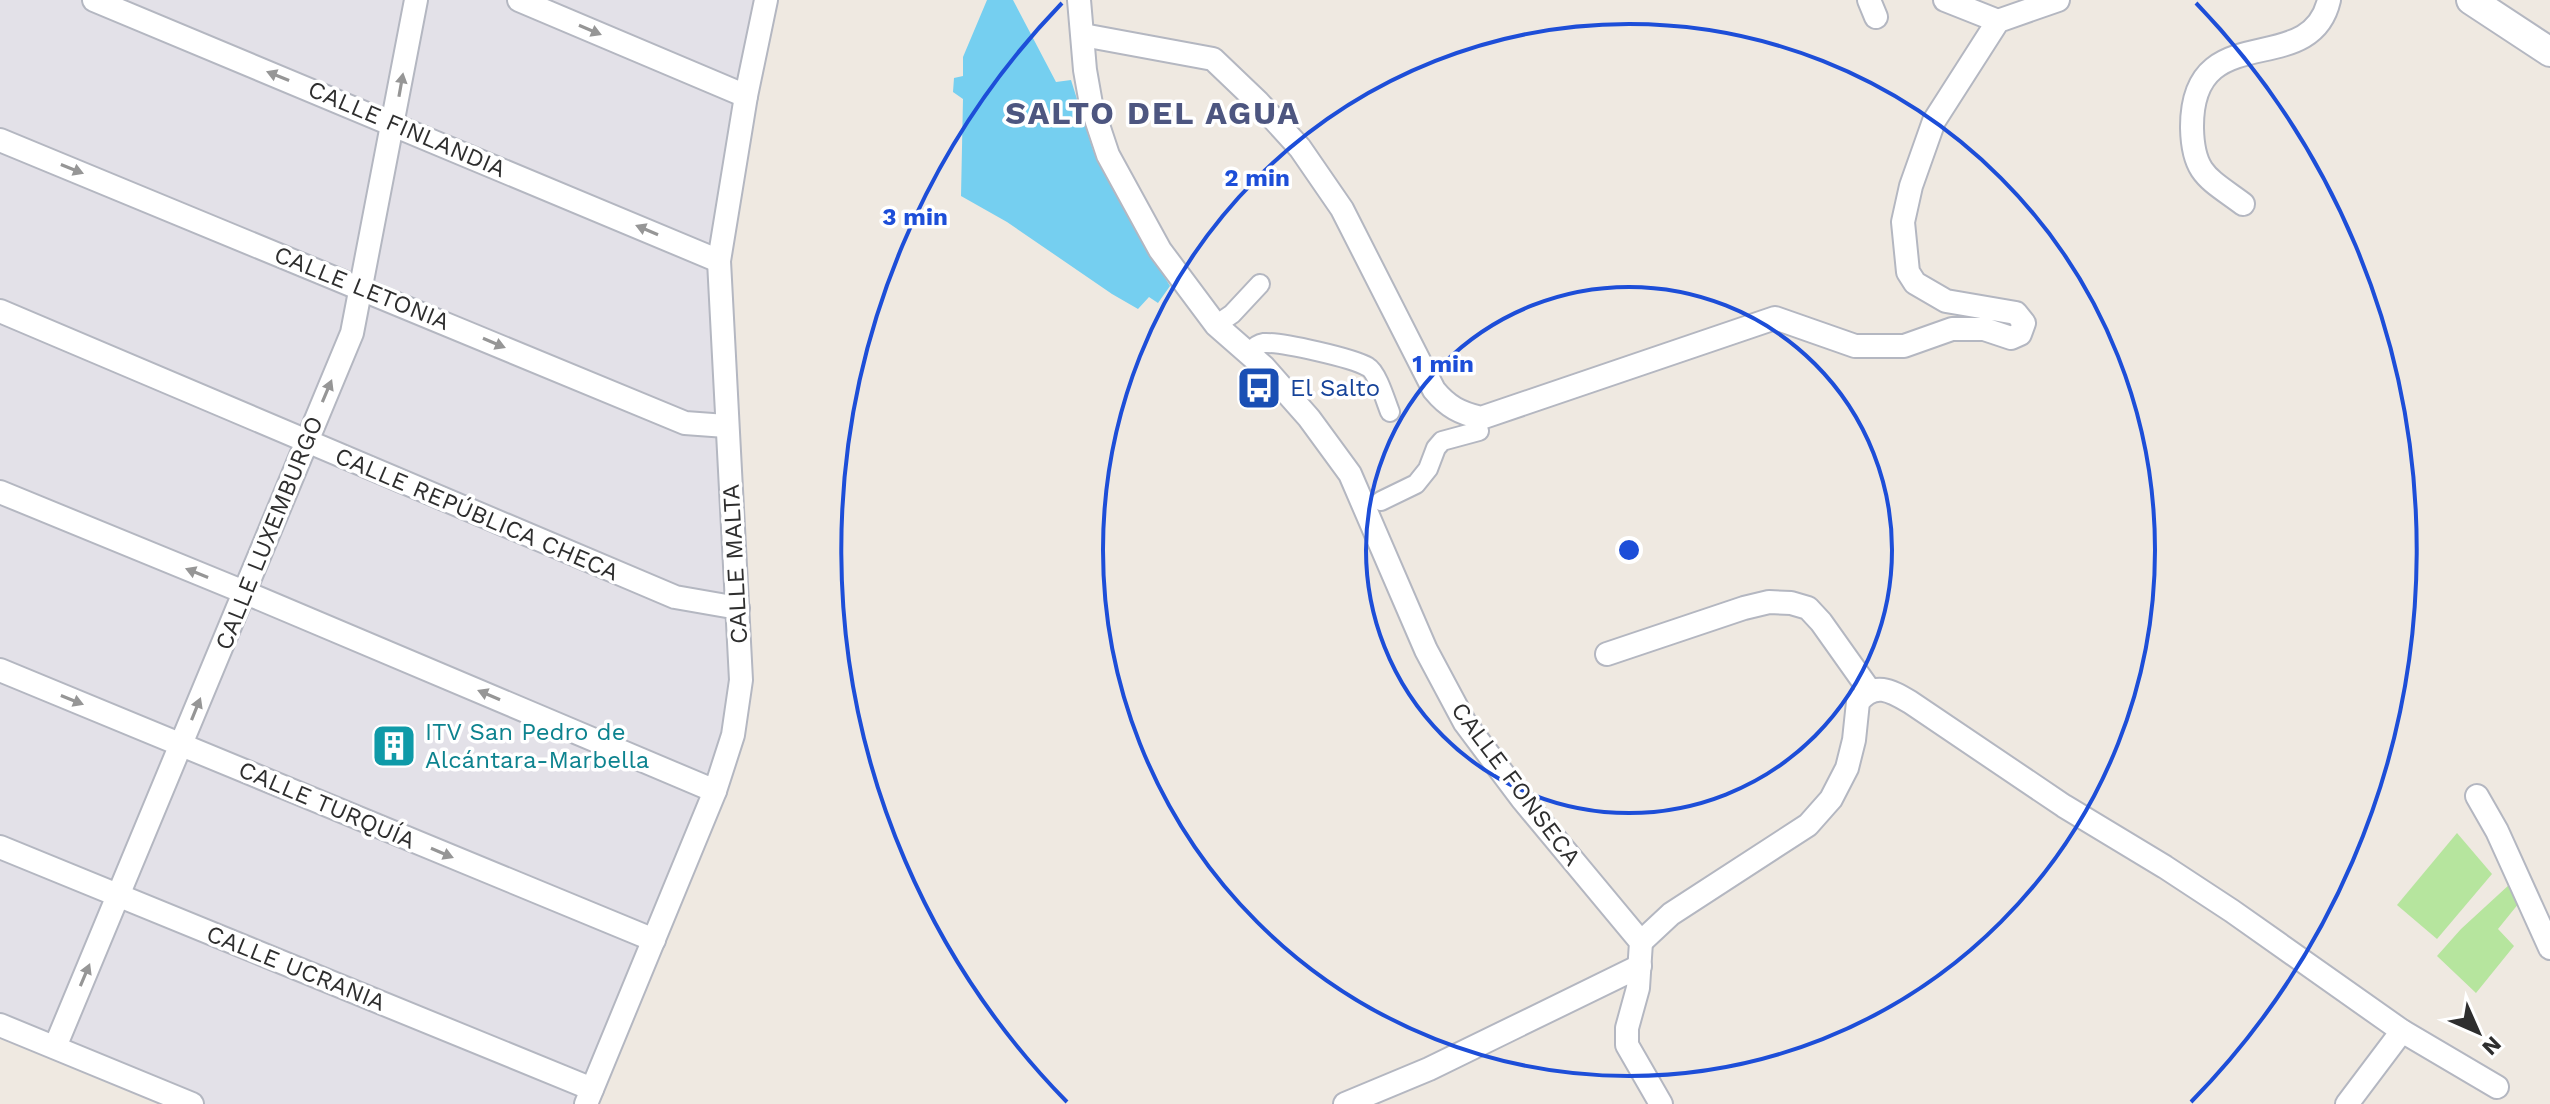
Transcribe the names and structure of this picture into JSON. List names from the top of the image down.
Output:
{
  "streets": {
    "street": [
      "CALLE FINLANDIA",
      "CALLE LETONIA",
      "CALLE REPÚBLICA CHECA",
      "CALLE LUXEMBURGO",
      "CALLE MALTA",
      "CALLE FONSECA",
      "CALLE TURQUÍA",
      "CALLE UCRANIA"
    ]
  },
  "crossings": [
    ["CALLE FINLANDIA", "CALLE LUXEMBURGO"],
    ["CALLE FINLANDIA", "CALLE MALTA"],
    ["CALLE LETONIA", "CALLE LUXEMBURGO"],
    ["CALLE LETONIA", "CALLE MALTA"],
    ["CALLE REPÚBLICA CHECA", "CALLE LUXEMBURGO"],
    ["CALLE REPÚBLICA CHECA", "CALLE MALTA"],
    ["CALLE LUXEMBURGO", "CALLE TURQUÍA"],
    ["CALLE LUXEMBURGO", "CALLE UCRANIA"],
    ["CALLE MALTA", "CALLE TURQUÍA"],
    ["CALLE MALTA", "CALLE UCRANIA"]
  ],
  "one_way": ["CALLE LETONIA", "CALLE LUXEMBURGO"],
  "districts": ["SALTO DEL AGUA"],
  "places": {
    "bus stop": ["El Salto"],
    "building": ["ITV San Pedro de Alcántara-Marbella"]
  },
  "north": "bottom right",
  "rings": ["2 min", "3 min", "1 min"]
}
